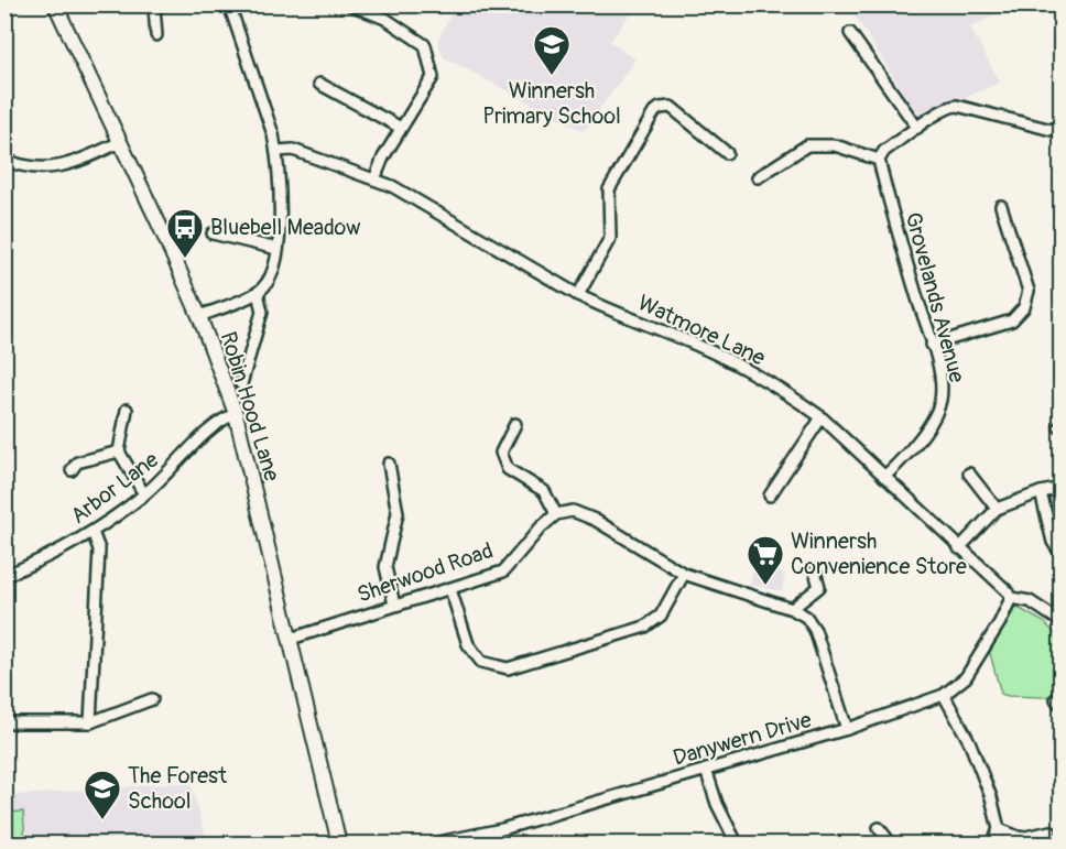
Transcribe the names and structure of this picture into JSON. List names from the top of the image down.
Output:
{
  "streets": {
    "main road": ["Robin Hood Lane"],
    "street": [
      "Grovelands Avenue",
      "Watmore Lane",
      "Arbor Lane",
      "Sherwood Road",
      "Danywern Drive"
    ]
  },
  "crossings": [
    ["Grovelands Avenue", "Watmore Lane"],
    ["Watmore Lane", "Danywern Drive"],
    ["Robin Hood Lane", "Arbor Lane"],
    ["Robin Hood Lane", "Sherwood Road"]
  ],
  "places": {
    "school or university": ["Winnersh Primary School", "The Forest School"],
    "bus stop": ["Bluebell Meadow"],
    "supermarket": ["Winnersh Convenience Store"]
  }
}
